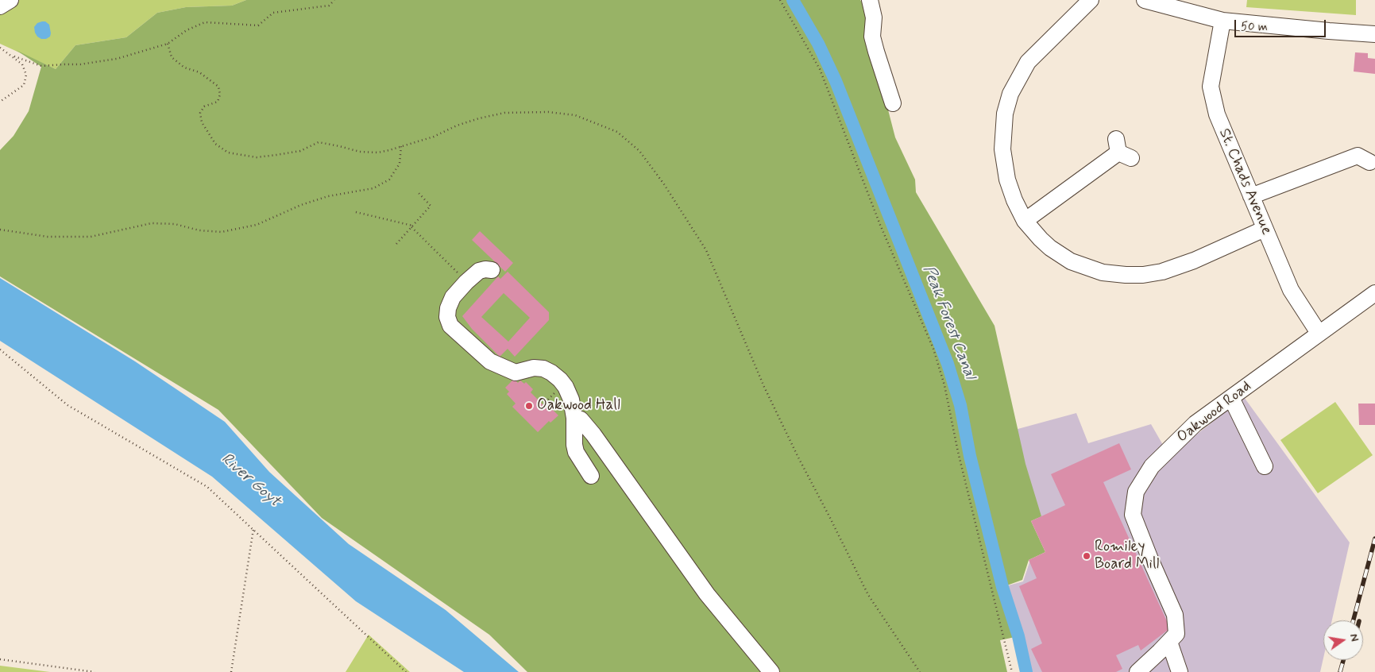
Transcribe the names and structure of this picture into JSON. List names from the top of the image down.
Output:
{
  "streets": {
    "street": ["St. Chads Avenue", "Oakwood Road"]
  },
  "crossings": [
    ["St. Chads Avenue", "Oakwood Road"]
  ],
  "water": ["Peak Forest Canal", "River Goyt"],
  "places": ["Oakwood Hall", "Romiley Board Mill"],
  "scale_bar": "50 m",
  "north": "right"
}
